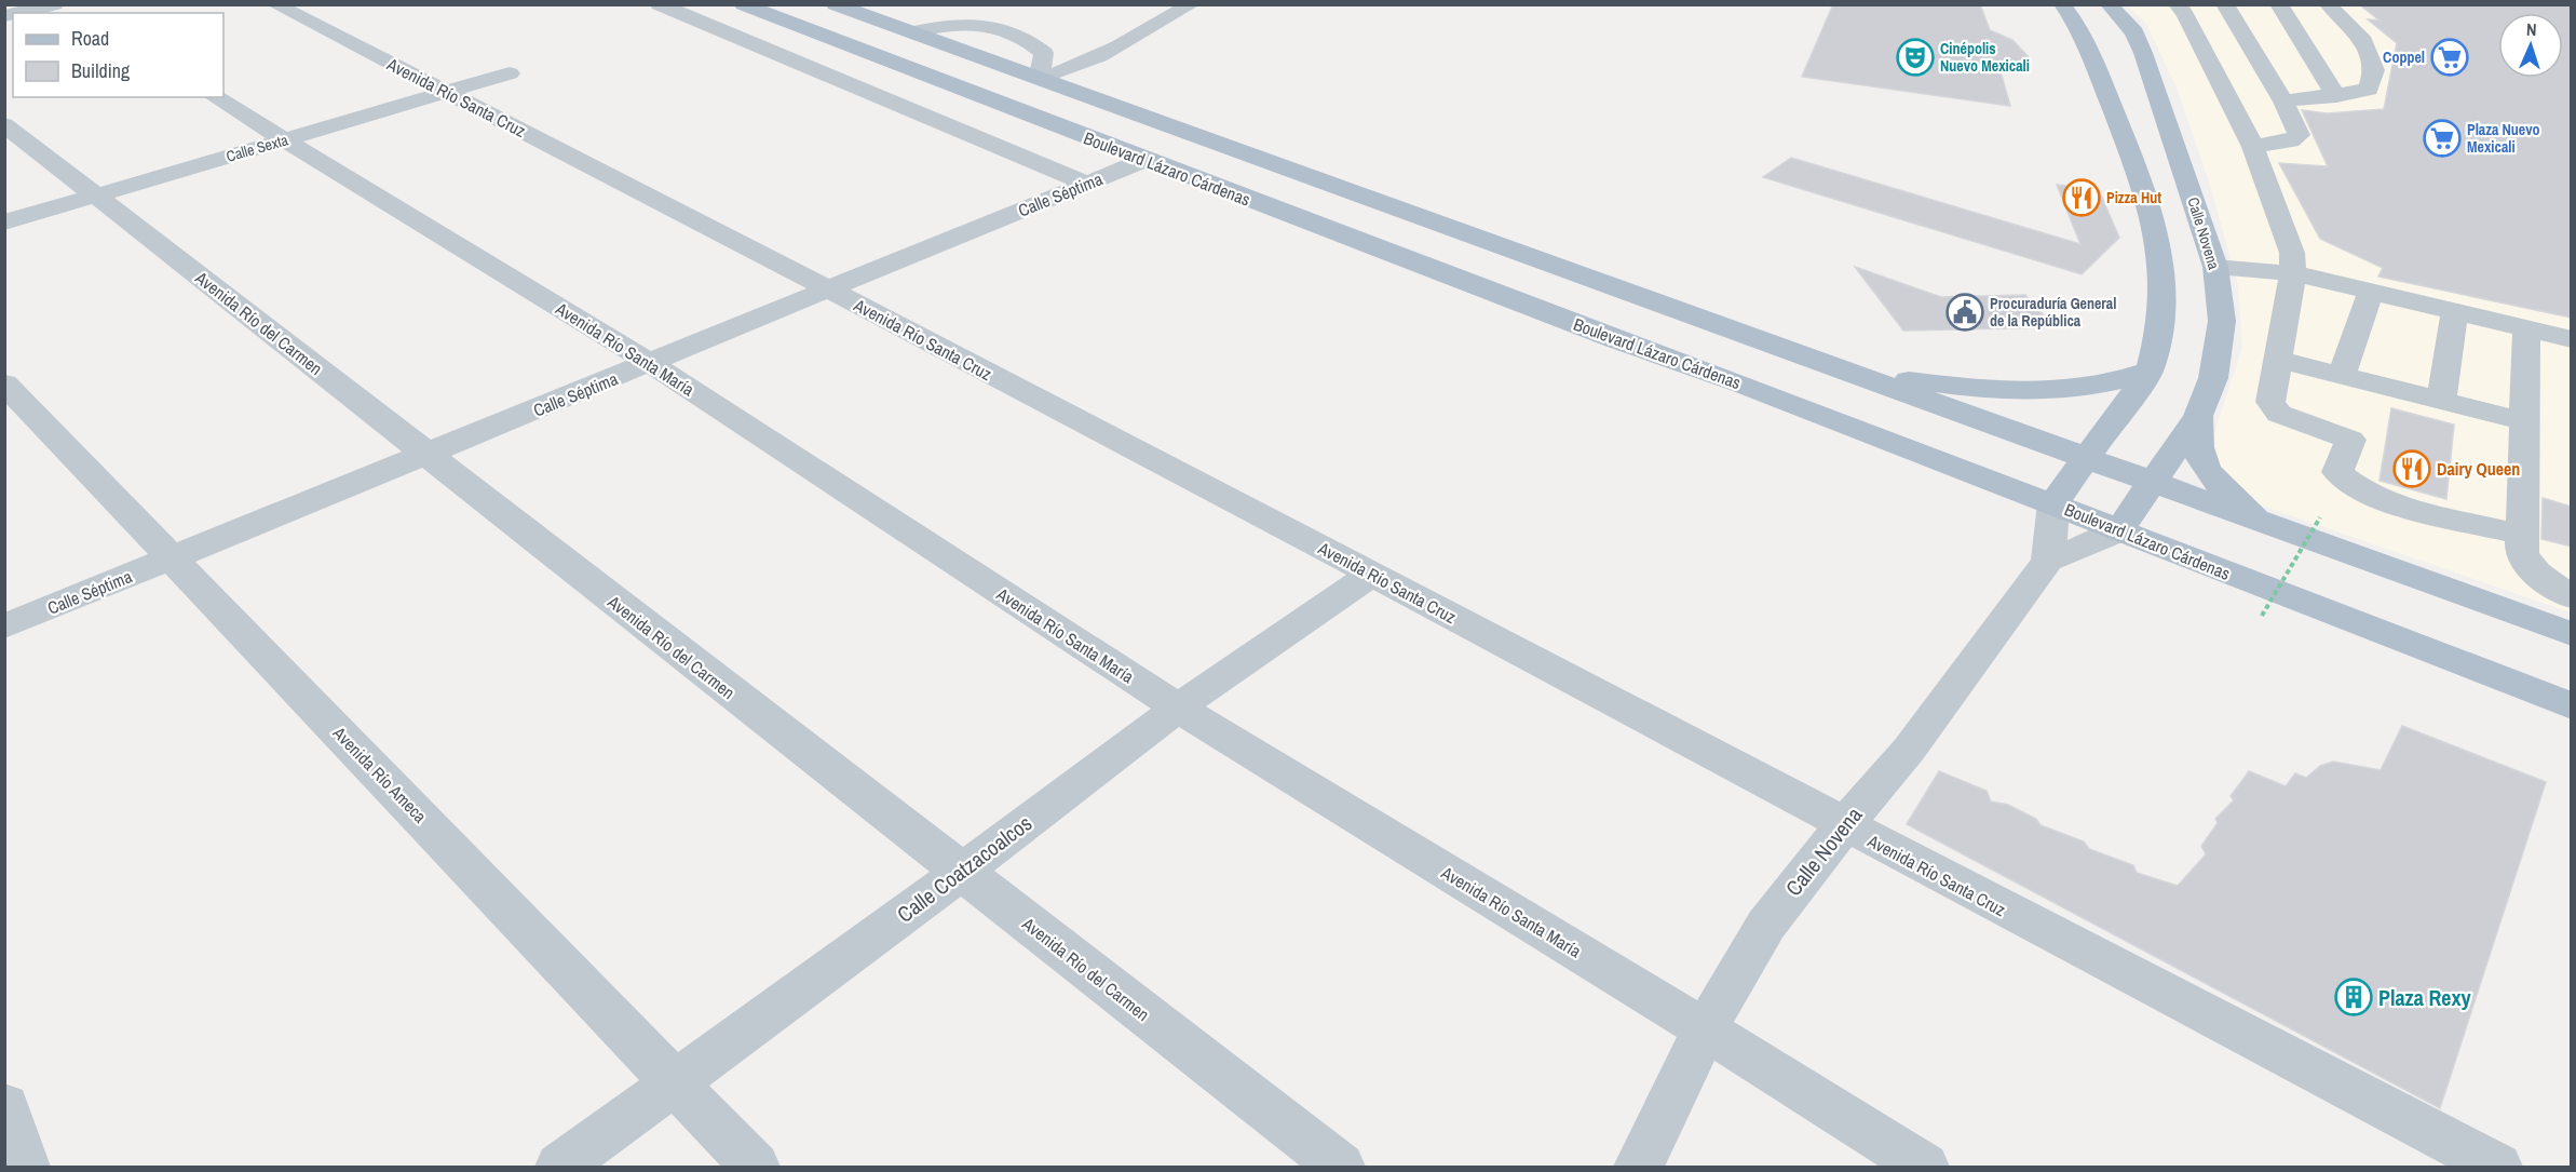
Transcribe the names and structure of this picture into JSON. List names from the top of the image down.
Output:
{
  "streets": {
    "main road": ["Boulevard Lázaro Cárdenas", "Calle Novena"],
    "street": [
      "Avenida Río Santa Cruz",
      "Calle Sexta",
      "Calle Séptima",
      "Avenida Río del Carmen",
      "Avenida Río Santa María",
      "Avenida Río Ameca",
      "Calle Coatzacoalcos"
    ]
  },
  "crossings": [
    ["Avenida Río Santa Cruz", "Calle Sexta"],
    ["Avenida Río Santa Cruz", "Calle Séptima"],
    ["Avenida Río Santa Cruz", "Calle Novena"],
    ["Avenida Río Santa Cruz", "Calle Coatzacoalcos"],
    ["Calle Sexta", "Avenida Río del Carmen"],
    ["Calle Sexta", "Avenida Río Santa María"],
    ["Boulevard Lázaro Cárdenas", "Calle Séptima"],
    ["Boulevard Lázaro Cárdenas", "Calle Novena"],
    ["Calle Séptima", "Avenida Río del Carmen"],
    ["Calle Séptima", "Avenida Río Santa María"],
    ["Calle Séptima", "Avenida Río Ameca"],
    ["Calle Novena", "Avenida Río Santa María"],
    ["Avenida Río del Carmen", "Calle Coatzacoalcos"],
    ["Avenida Río Santa María", "Calle Coatzacoalcos"],
    ["Avenida Río Ameca", "Calle Coatzacoalcos"]
  ],
  "places": {
    "theatre": ["Cinépolis Nuevo Mexicali"],
    "supermarket": ["Coppel", "Plaza Nuevo Mexicali"],
    "restaurant": ["Pizza Hut", "Dairy Queen"],
    "public building": ["Procuraduría General de la República"],
    "building": ["Plaza Rexy"]
  },
  "legend": ["Road", "Building"],
  "north": "top"
}
